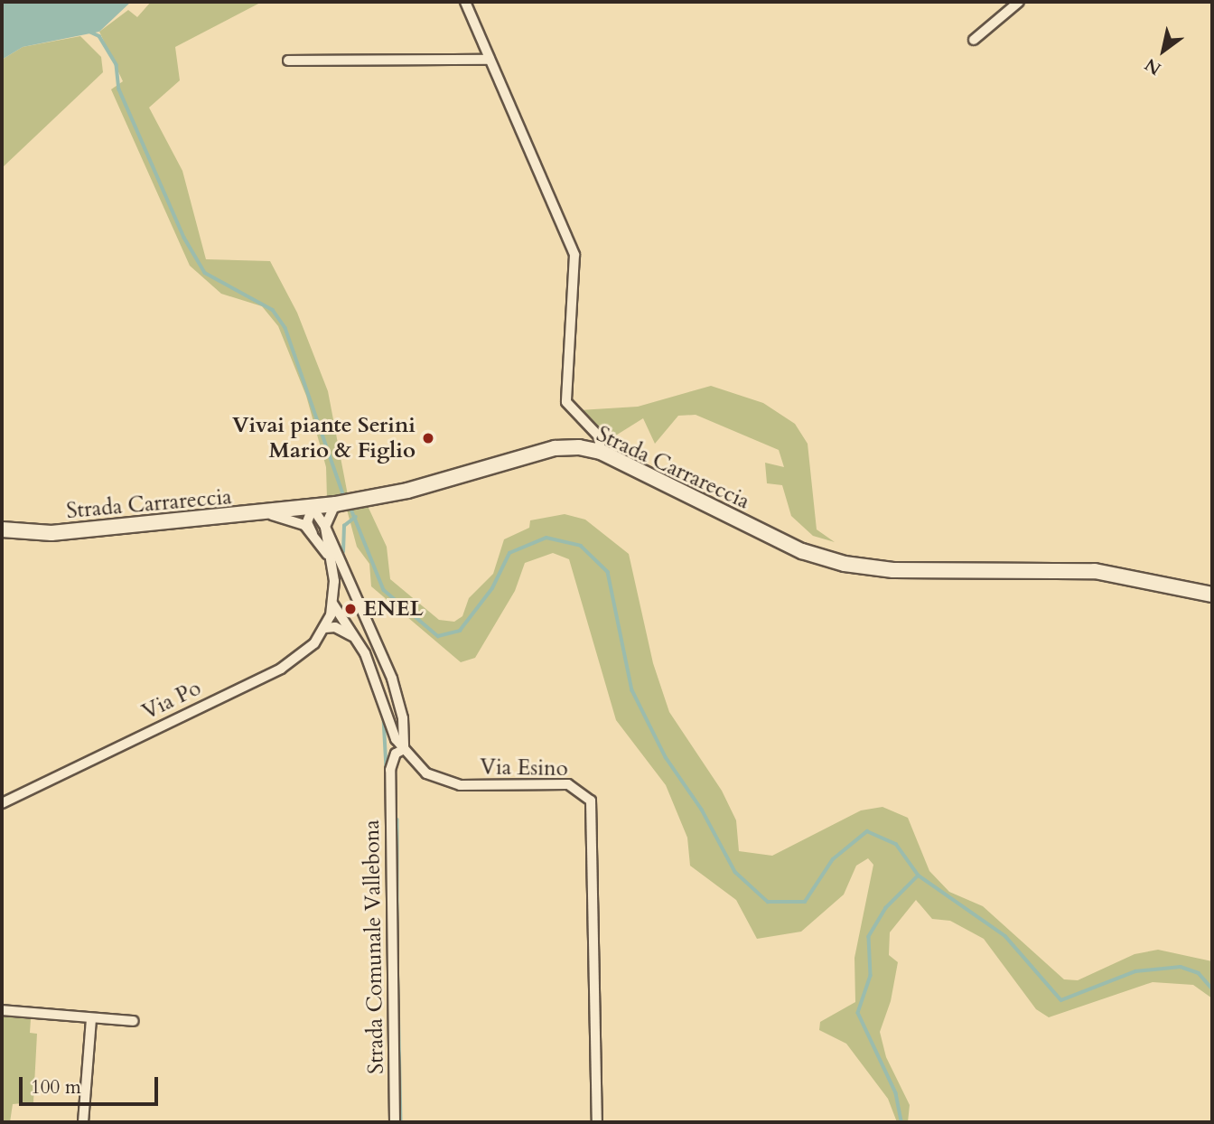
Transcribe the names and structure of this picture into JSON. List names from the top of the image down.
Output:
{
  "streets": {
    "main road": ["Strada Carrareccia"],
    "street": ["Via Po", "Via Esino", "Strada Comunale Vallebona"]
  },
  "crossings": [
    ["Via Esino", "Strada Comunale Vallebona"]
  ],
  "places": ["Vivai piante Serini Mario & Figlio", "ENEL"],
  "scale_bar": "100 m",
  "north": "bottom left"
}
